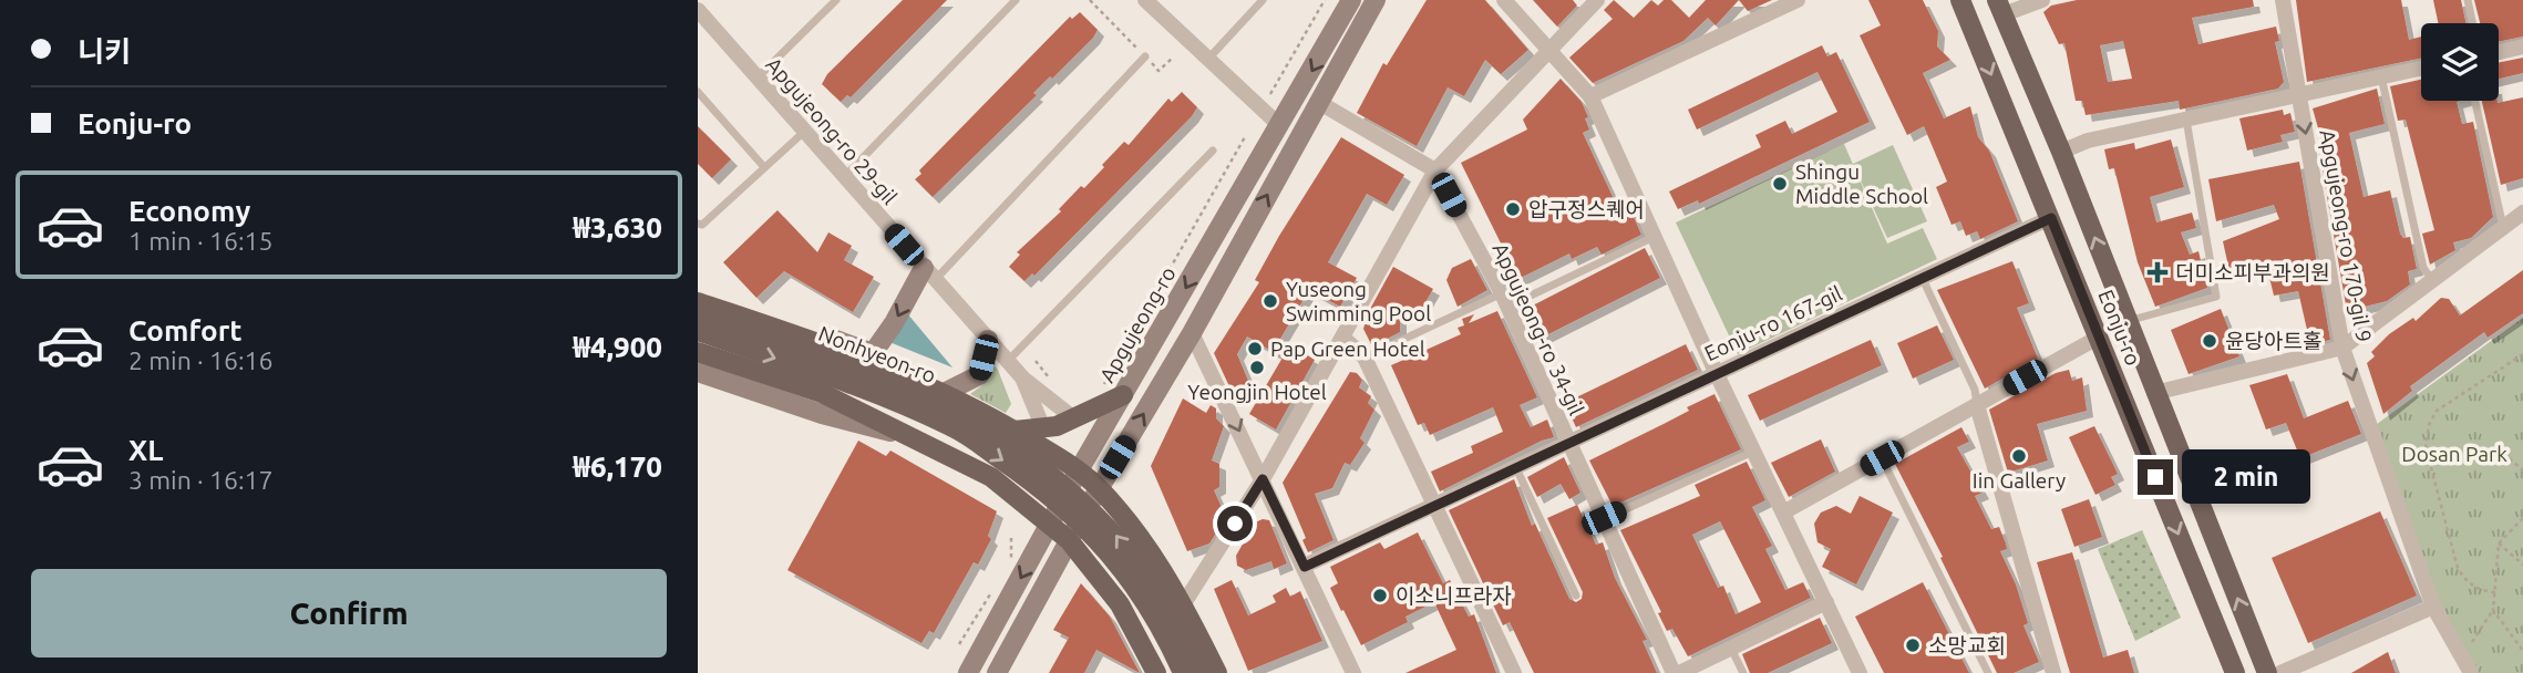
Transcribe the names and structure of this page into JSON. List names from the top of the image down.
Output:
{
  "streets": {
    "main road": ["Apgujeong-ro", "Eonju-ro", "Nonhyeon-ro"],
    "street": [
      "Apgujeong-ro 29-gil",
      "Apgujeong-ro 170-gil 9",
      "Eonju-ro 167-gil",
      "Apgujeong-ro 34-gil"
    ]
  },
  "crossings": [
    ["Eonju-ro 167-gil", "Eonju-ro"],
    ["Eonju-ro 167-gil", "Apgujeong-ro 34-gil"],
    ["Apgujeong-ro", "Nonhyeon-ro"]
  ],
  "one_way": ["Apgujeong-ro 170-gil 9"],
  "parks": ["Dosan Park"],
  "places": {
    "other": [
      "Shingu Middle School",
      "압구정스퀘어",
      "Yuseong Swimming Pool",
      "윤당아트홀",
      "Pap Green Hotel",
      "Yeongjin Hotel",
      "Iin Gallery",
      "이소니프라자",
      "소망교회"
    ],
    "health": ["더미소피부과의원"]
  },
  "page": {
    "banner": ["니키", "Eonju-ro"],
    "list": [
      {
        "name": "Economy",
        "note": "1 min · 16:15",
        "value": "₩3,630"
      },
      {
        "name": "Comfort",
        "note": "2 min · 16:16",
        "value": "₩4,900"
      },
      {
        "name": "XL",
        "note": "3 min · 16:17",
        "value": "₩6,170"
      }
    ],
    "bubble": "2 min",
    "buttons": "Confirm"
  }
}
